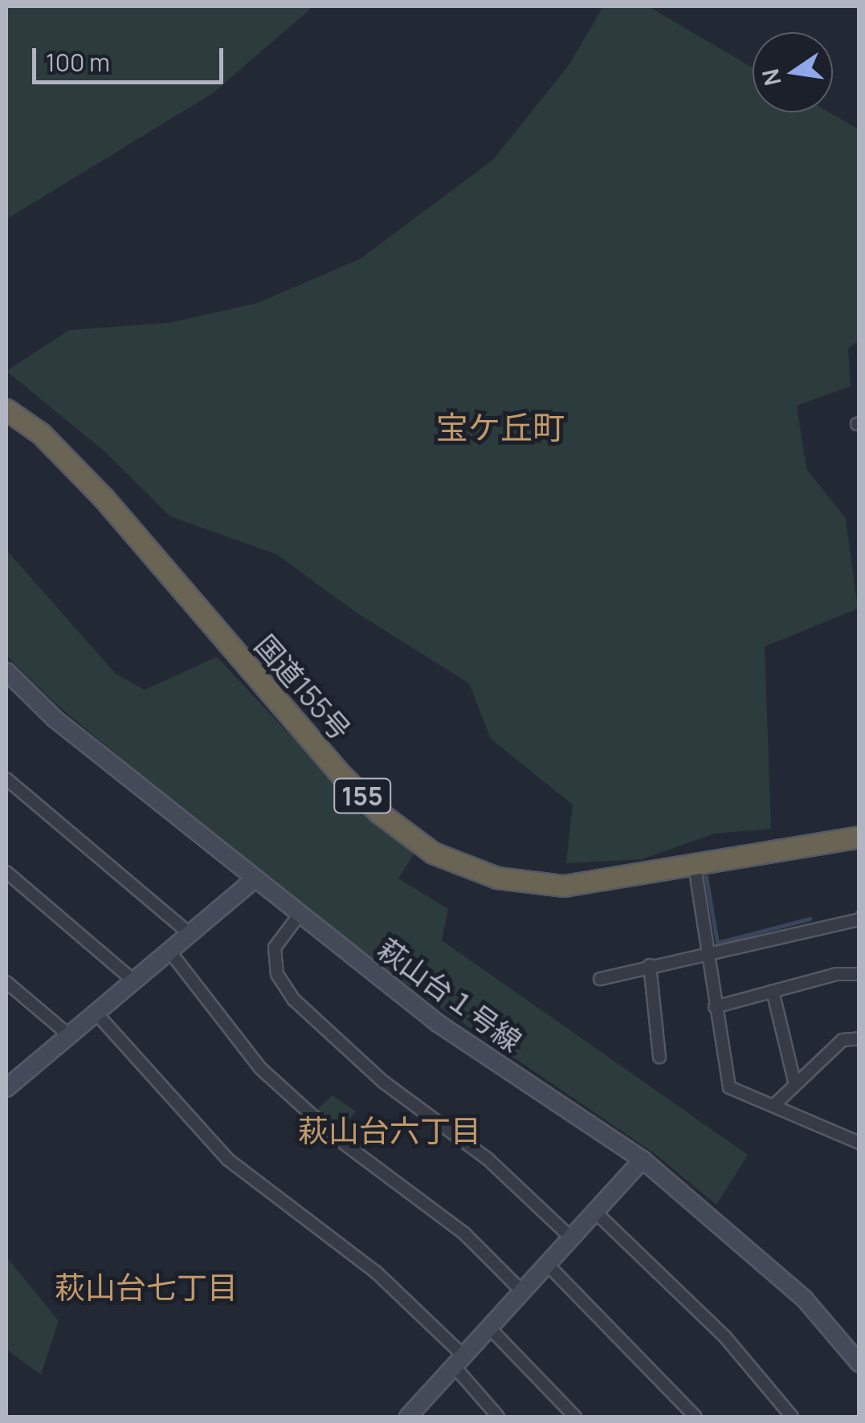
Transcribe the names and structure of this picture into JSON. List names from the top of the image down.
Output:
{
  "streets": {
    "highway": ["国道155号", "155"],
    "street": ["萩山台１号線"]
  },
  "districts": ["宝ケ丘町", "萩山台六丁目", "萩山台七丁目"],
  "scale_bar": "100 m",
  "north": "left"
}
